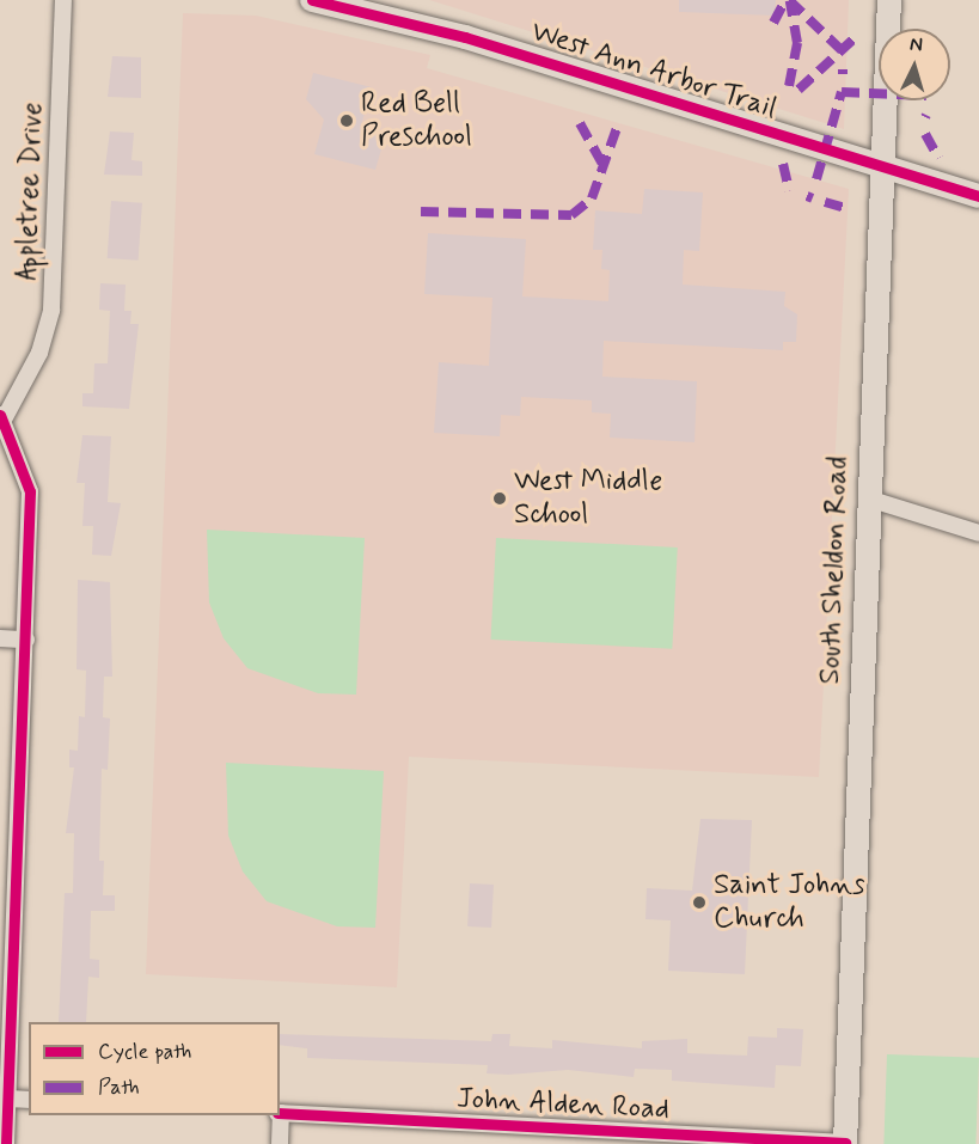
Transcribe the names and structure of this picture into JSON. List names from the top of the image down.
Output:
{
  "streets": {
    "main road": ["West Ann Arbor Trail", "South Sheldon Road"],
    "street": ["Appletree Drive", "John Alden Road"]
  },
  "crossings": [
    ["West Ann Arbor Trail", "South Sheldon Road"],
    ["South Sheldon Road", "John Alden Road"]
  ],
  "places": ["Red Bell Preschool", "West Middle School", "Saint Johns Church"],
  "legend": ["Cycle path", "Path"],
  "north": "top"
}
